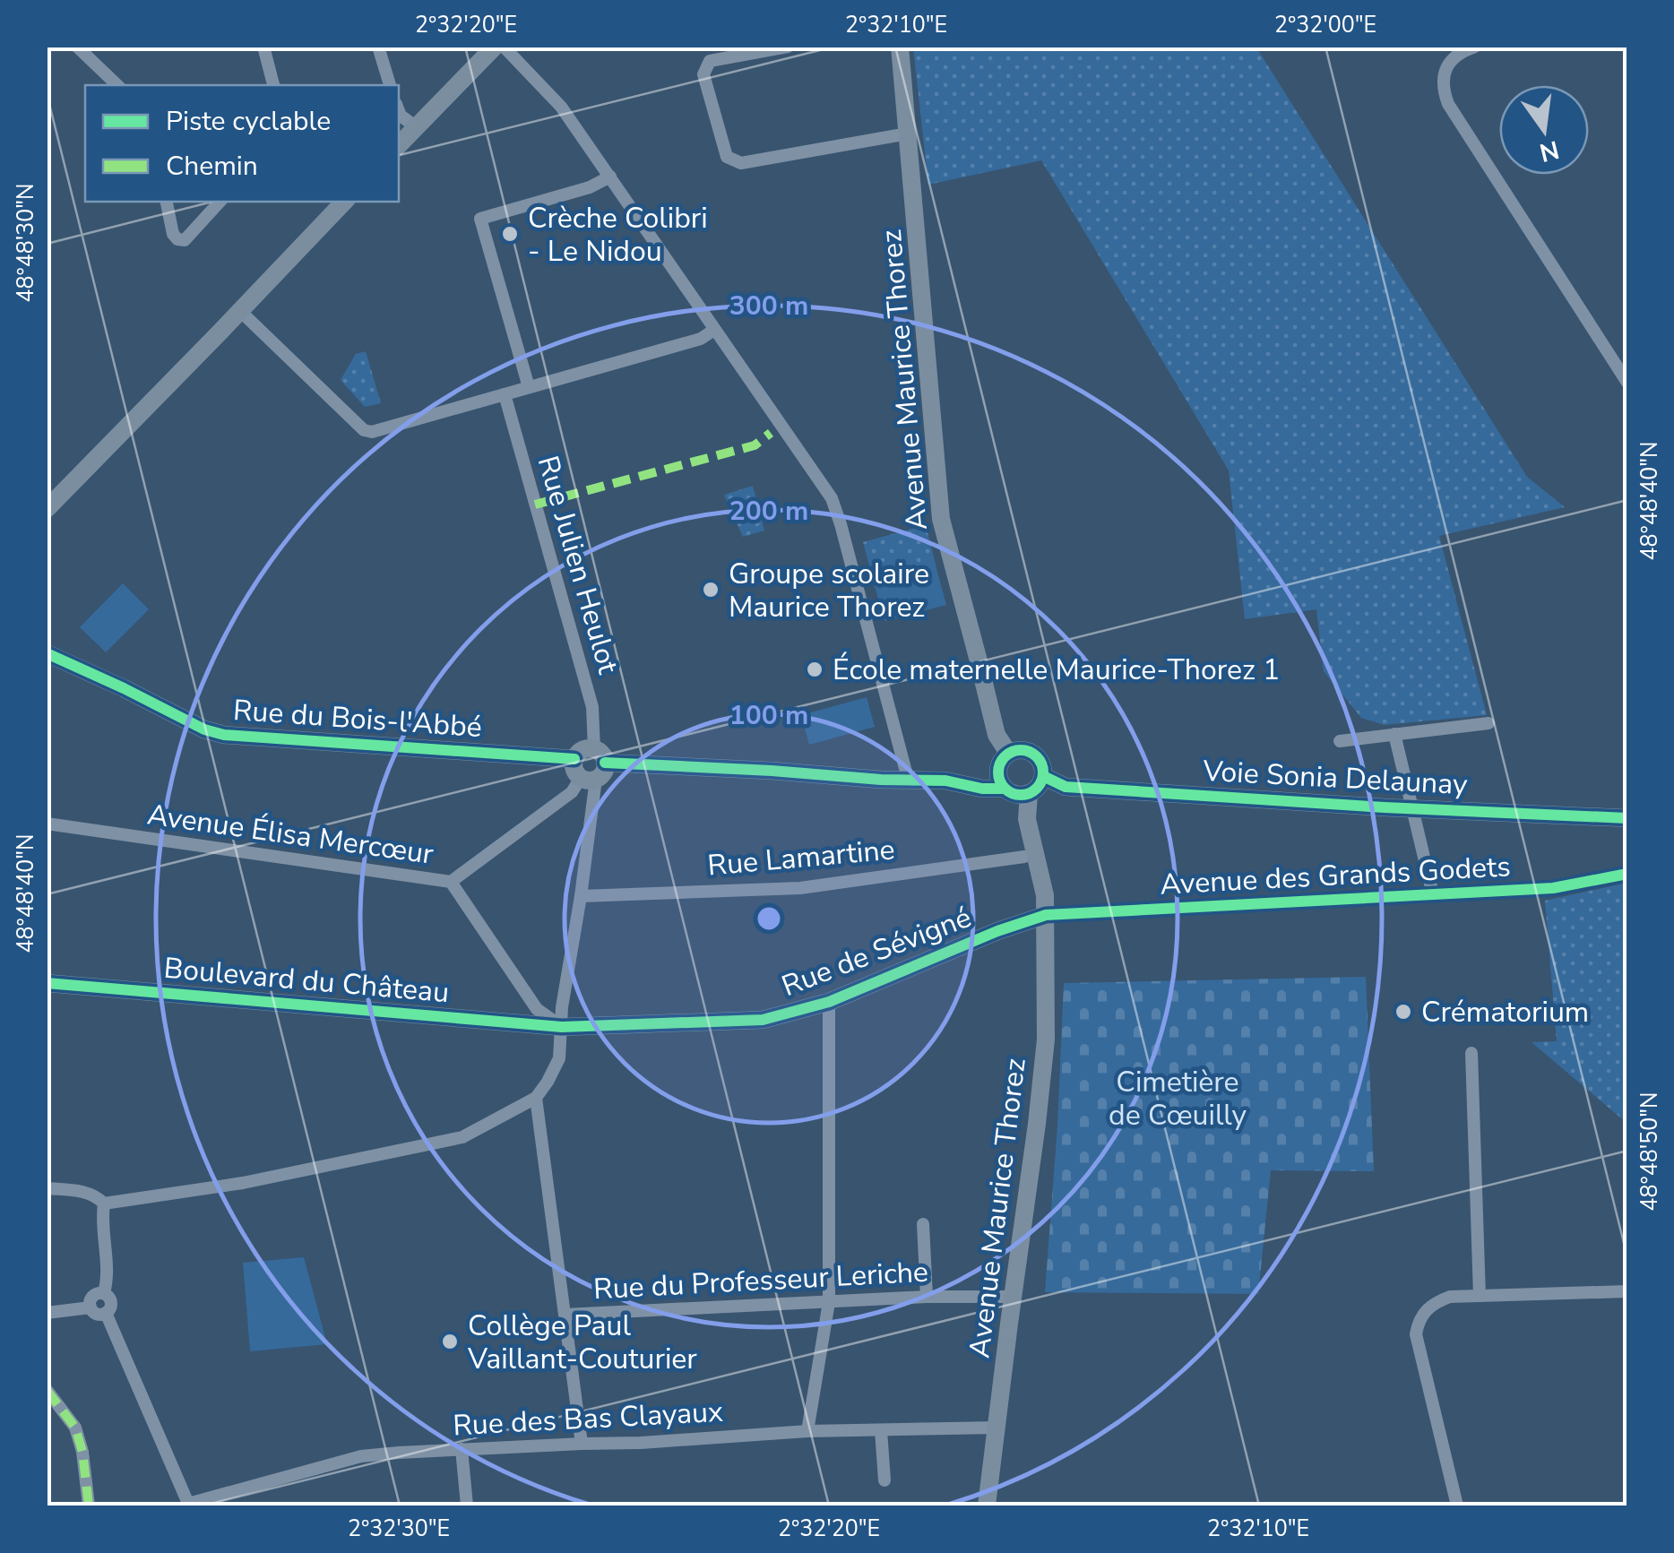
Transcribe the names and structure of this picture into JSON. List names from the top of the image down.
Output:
{
  "streets": {
    "main road": [
      "Avenue Maurice Thorez",
      "Rue du Bois-l'Abbé",
      "Voie Sonia Delaunay",
      "Rue de Sévigné",
      "Boulevard du Château"
    ],
    "street": [
      "Rue Julien Heulot",
      "Avenue Élisa Mercœur",
      "Rue Lamartine",
      "Avenue des Grands Godets",
      "Rue du Professeur Leriche",
      "Rue des Bas Clayaux"
    ]
  },
  "crossings": [
    ["Avenue Maurice Thorez", "Rue du Bois-l'Abbé"],
    ["Avenue Maurice Thorez", "Voie Sonia Delaunay"],
    ["Avenue Maurice Thorez", "Rue Lamartine"],
    ["Avenue Maurice Thorez", "Avenue des Grands Godets"],
    ["Avenue Maurice Thorez", "Rue de Sévigné"],
    ["Avenue Maurice Thorez", "Rue du Professeur Leriche"],
    ["Avenue Maurice Thorez", "Rue des Bas Clayaux"],
    ["Rue Julien Heulot", "Rue du Bois-l'Abbé"],
    ["Rue Julien Heulot", "Avenue Élisa Mercœur"],
    ["Rue Julien Heulot", "Rue Lamartine"],
    ["Rue Julien Heulot", "Rue de Sévigné"],
    ["Rue Julien Heulot", "Boulevard du Château"],
    ["Rue du Bois-l'Abbé", "Voie Sonia Delaunay"],
    ["Avenue Élisa Mercœur", "Rue de Sévigné"],
    ["Avenue Élisa Mercœur", "Boulevard du Château"],
    ["Avenue des Grands Godets", "Rue de Sévigné"],
    ["Rue de Sévigné", "Boulevard du Château"]
  ],
  "parks": ["Cimetière de Cœuilly"],
  "places": [
    "Crèche Colibri - Le Nidou",
    "Groupe scolaire Maurice Thorez",
    "École maternelle Maurice-Thorez 1",
    "Crématorium",
    "Collège Paul Vaillant-Couturier"
  ],
  "legend": ["Piste cyclable", "Chemin"],
  "north": "bottom",
  "coordinates": [
    "2°32'20\"E",
    "2°32'10\"E",
    "2°32'00\"E",
    "48°48'30\"N",
    "48°48'40\"N",
    "48°48'50\"N",
    "2°32'30\"E"
  ],
  "rings": ["300 m", "200 m", "100 m"]
}
